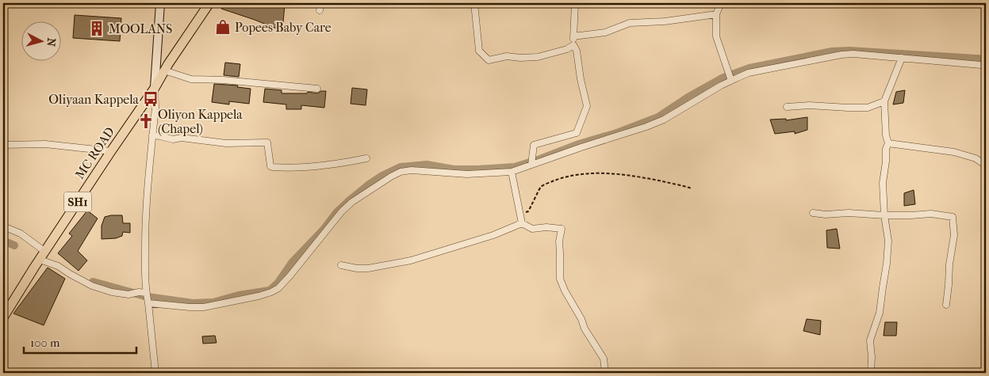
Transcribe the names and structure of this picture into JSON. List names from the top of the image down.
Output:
{
  "streets": {
    "main road": ["MC ROAD", "SH1"]
  },
  "places": {
    "shop": ["Popees Baby Care"],
    "building": ["MOOLANS"],
    "bus stop": ["Oliyaan Kappela"],
    "church": ["Oliyon Kappela (Chapel)"]
  },
  "scale_bar": "100 m",
  "north": "right"
}
